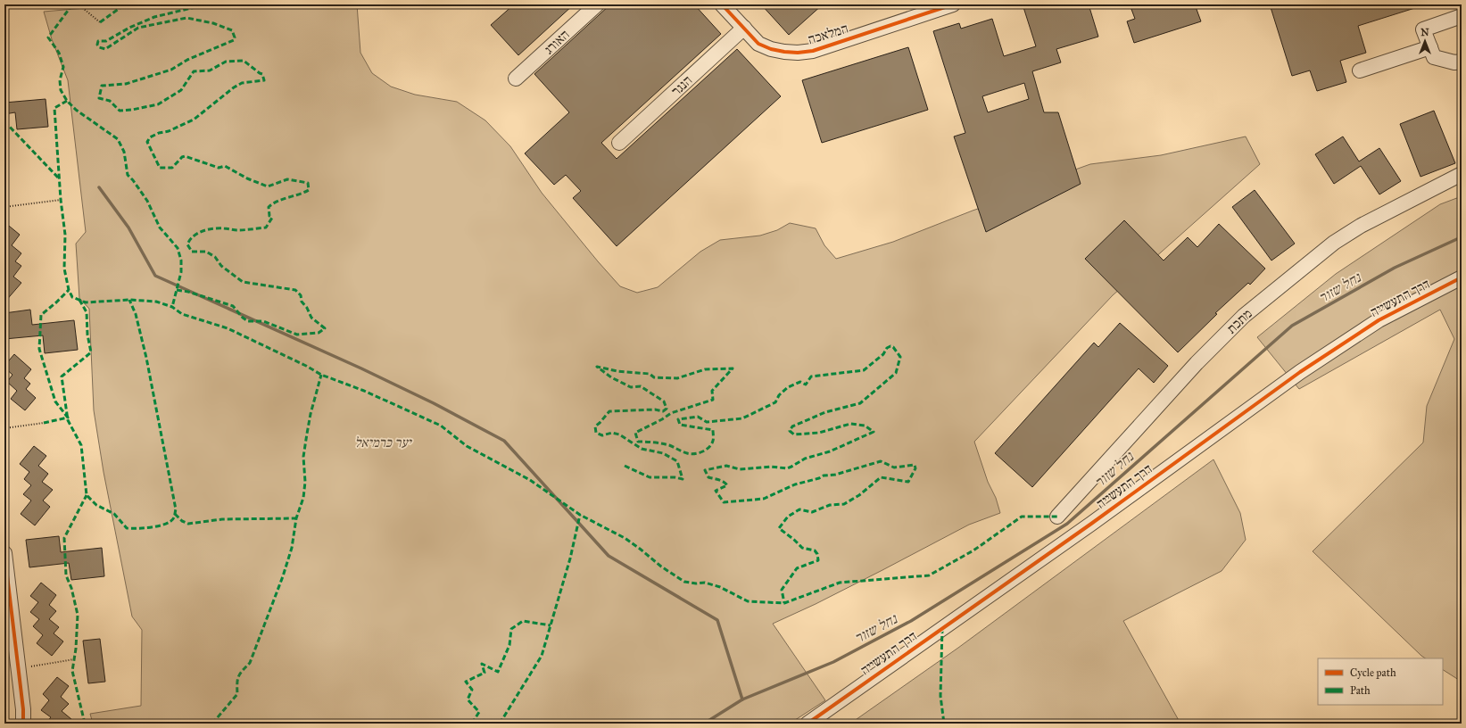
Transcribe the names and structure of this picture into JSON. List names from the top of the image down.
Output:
{
  "streets": {
    "street": [
      "המלאכה",
      "האורג",
      "הנגר",
      "דרך התעשייה",
      "מתכת"
    ]
  },
  "crossings": [
    ["המלאכה", "הנגר"]
  ],
  "water": ["נחל שזור"],
  "parks": ["יער כרמיאל"],
  "legend": ["Cycle path", "Path"],
  "north": "top"
}
